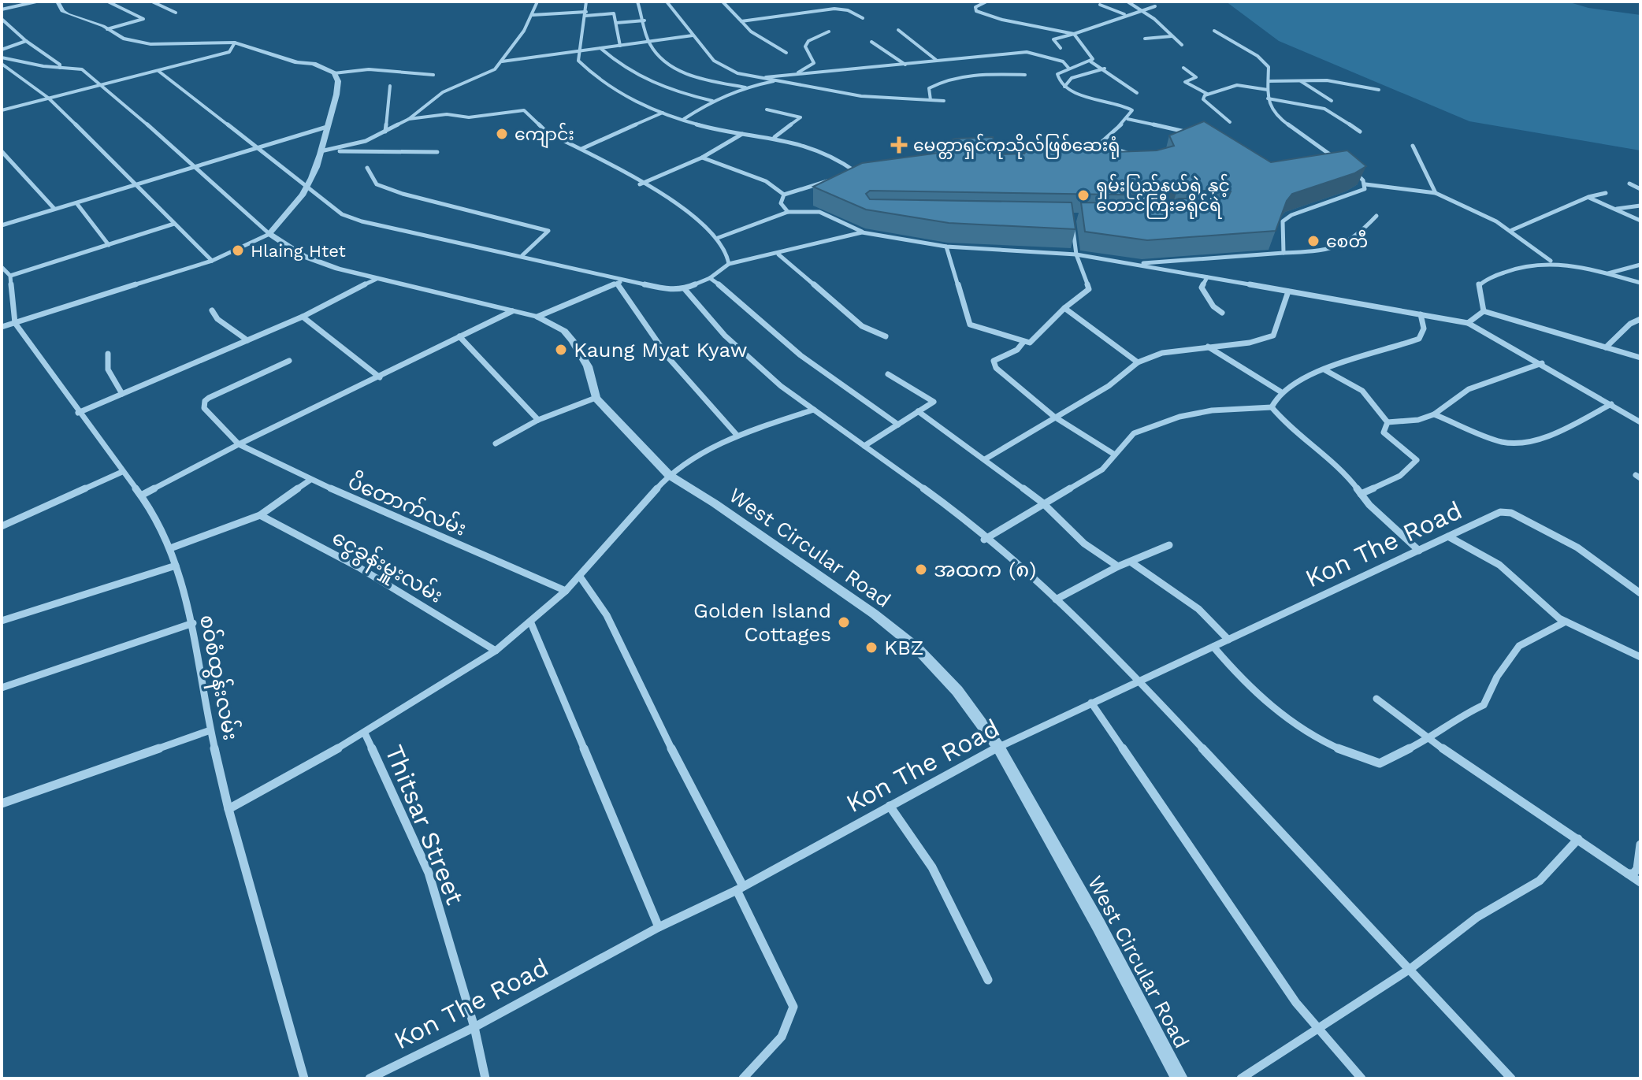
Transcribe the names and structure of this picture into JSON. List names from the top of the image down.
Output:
{
  "streets": {
    "street": [
      "ပိတောက်လမ်း",
      "Kon The Road",
      "West Circular Road",
      "ငွေခွန်းမှူးလမ်း",
      "စဝ်စံထွန်းလမ်း",
      "Thitsar Street"
    ]
  },
  "crossings": [
    ["Kon The Road", "West Circular Road"],
    ["Kon The Road", "Thitsar Street"]
  ],
  "places": {
    "other": [
      "ကျောင်း",
      "ရှမ်းပြည်နယ်ရဲ နှင့် တောင်ကြီးခရိုင်ရဲ",
      "စေတီ",
      "Hlaing Htet",
      "Kaung Myat Kyaw",
      "အထက (၈)",
      "Golden Island Cottages",
      "KBZ"
    ],
    "health": ["မေတ္တာရှင်ကုသိုလ်ဖြစ်ဆေးရုံ"]
  }
}
